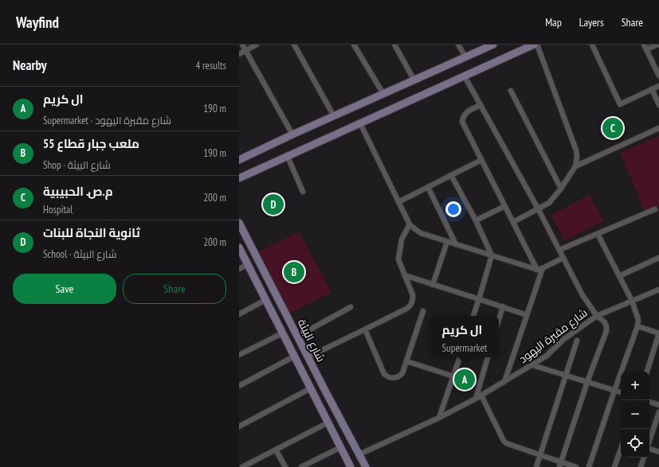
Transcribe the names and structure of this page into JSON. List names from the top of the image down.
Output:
{
  "streets": {
    "street": ["شارع مقبرة اليهود", "شارع البيئة"]
  },
  "crossings": [
    ["شارع مقبرة اليهود", "شارع البيئة"]
  ],
  "page": {
    "header": "Wayfind",
    "nav": ["Map", "Layers", "Share"],
    "heading": ["Nearby", "4 results"],
    "list": [
      {
        "mark": "A",
        "name": "ال كريم",
        "note": "Supermarket · شارع مقبرة اليهود",
        "value": "190 m"
      },
      {
        "mark": "B",
        "name": "ملعب جبار قطاع 55",
        "note": "Shop · شارع البيئة",
        "value": "190 m"
      },
      {
        "mark": "C",
        "name": "م.ص. الحبيبية",
        "note": "Hospital",
        "value": "200 m"
      },
      {
        "mark": "D",
        "name": "ثانوية النجاة للبنات",
        "note": "School · شارع البيئة",
        "value": "200 m"
      }
    ],
    "pins": [
      "C",
      "D",
      "B",
      "A"
    ],
    "buttons": ["Save", "Share"],
    "popup": ["ال كريم", "Supermarket"],
    "map_buttons": ["+", "−"]
  }
}
